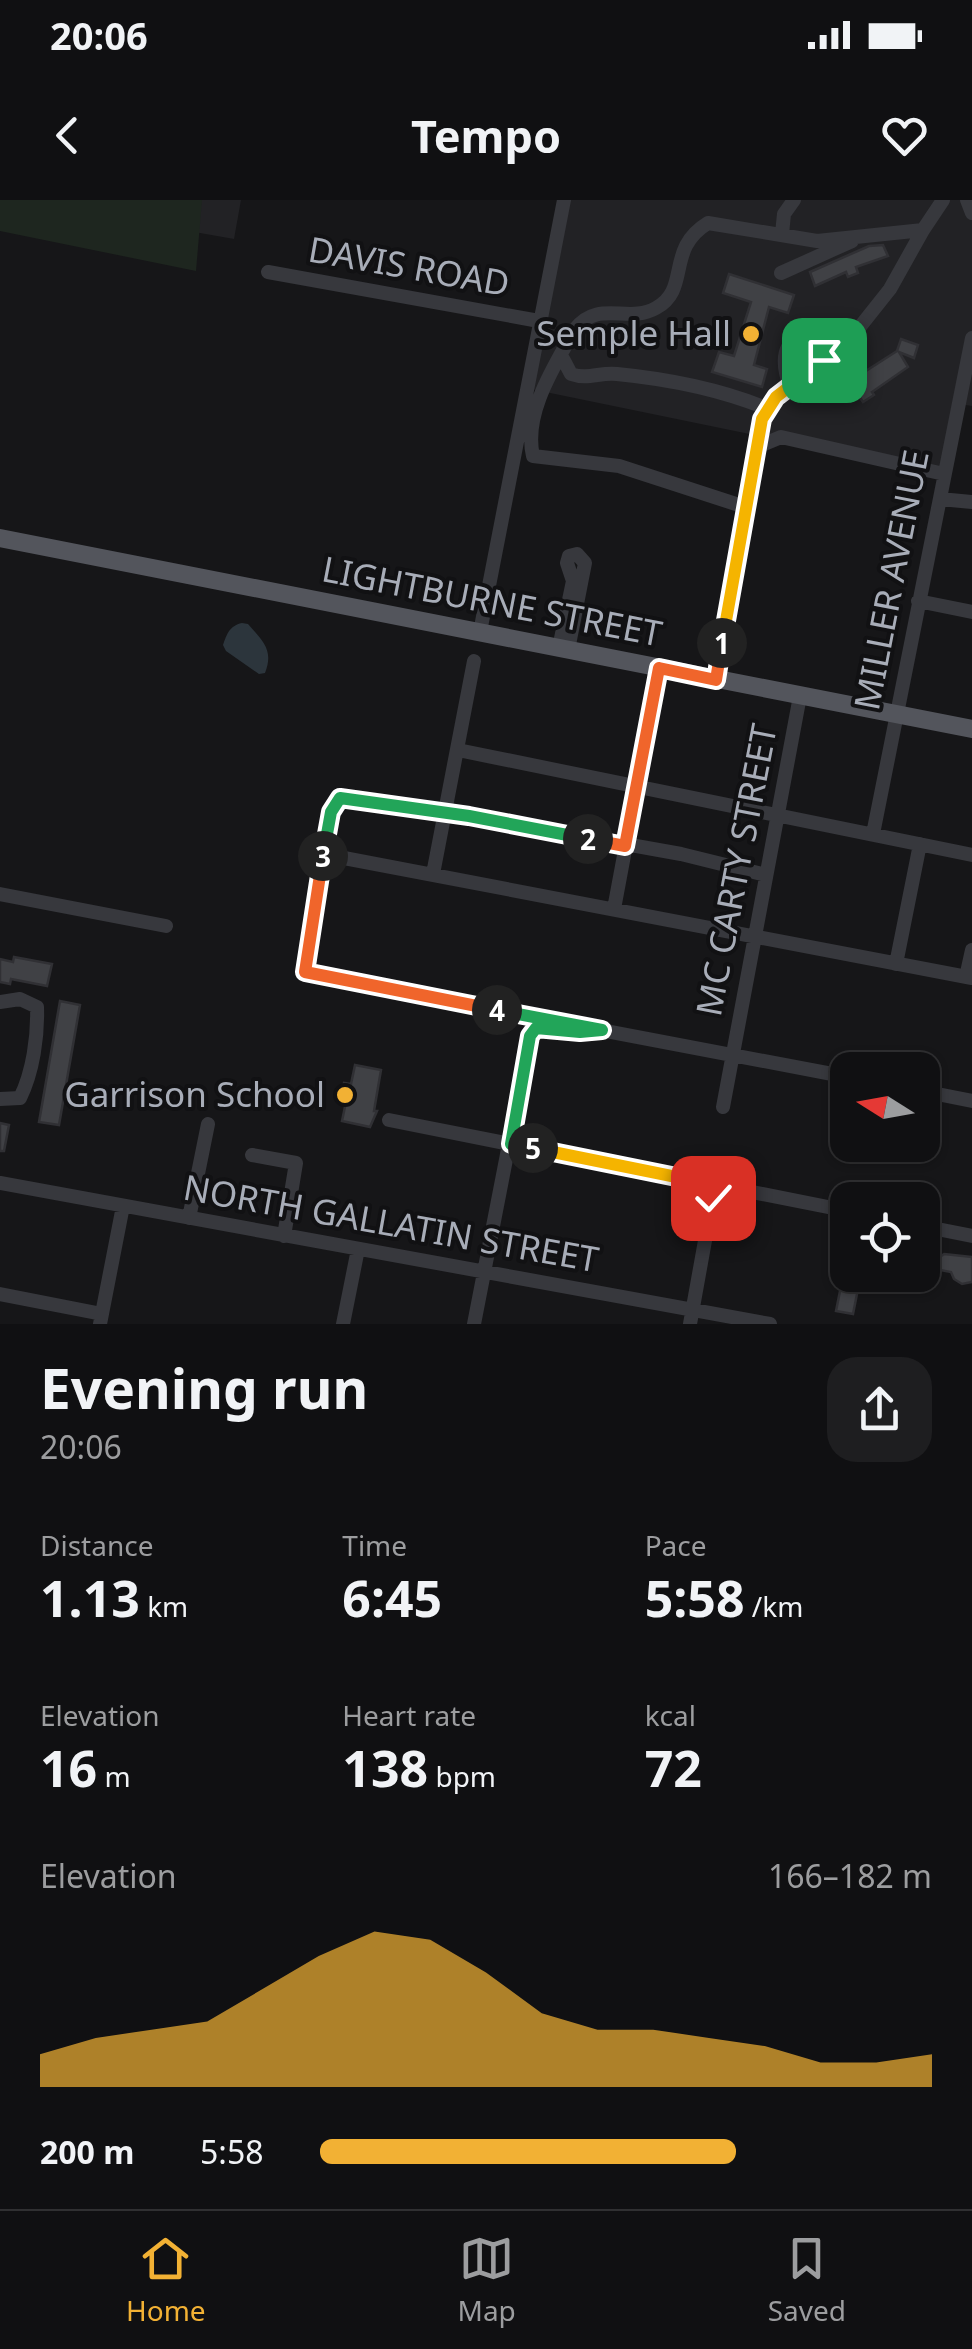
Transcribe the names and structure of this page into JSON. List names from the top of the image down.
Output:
{
  "streets": {
    "main road": ["LIGHTBURNE STREET"],
    "street": [
      "DAVIS ROAD",
      "MILLER AVENUE",
      "MC CARTY STREET",
      "NORTH GALLATIN STREET"
    ]
  },
  "crossings": [
    ["MILLER AVENUE", "LIGHTBURNE STREET"],
    ["LIGHTBURNE STREET", "MC CARTY STREET"]
  ],
  "places": ["Semple Hall", "Garrison School"],
  "north": "left",
  "page": {
    "status": "20:06",
    "header": "Tempo",
    "pins": [
      "1",
      "2",
      "3",
      "4",
      "5"
    ],
    "heading": ["Evening run", "20:06"],
    "stats": [
      ["Distance", "1.13 km"],
      ["Time", "6:45"],
      ["Pace", "5:58 /km"],
      ["Elevation", "16 m"],
      ["Heart rate", "138 bpm"],
      ["kcal", "72"]
    ],
    "chart": ["Elevation", "166–182 m"],
    "list": [
      {
        "name": "200 m",
        "note": "5:58"
      }
    ],
    "tabs": ["Home", "Map", "Saved"]
  }
}
